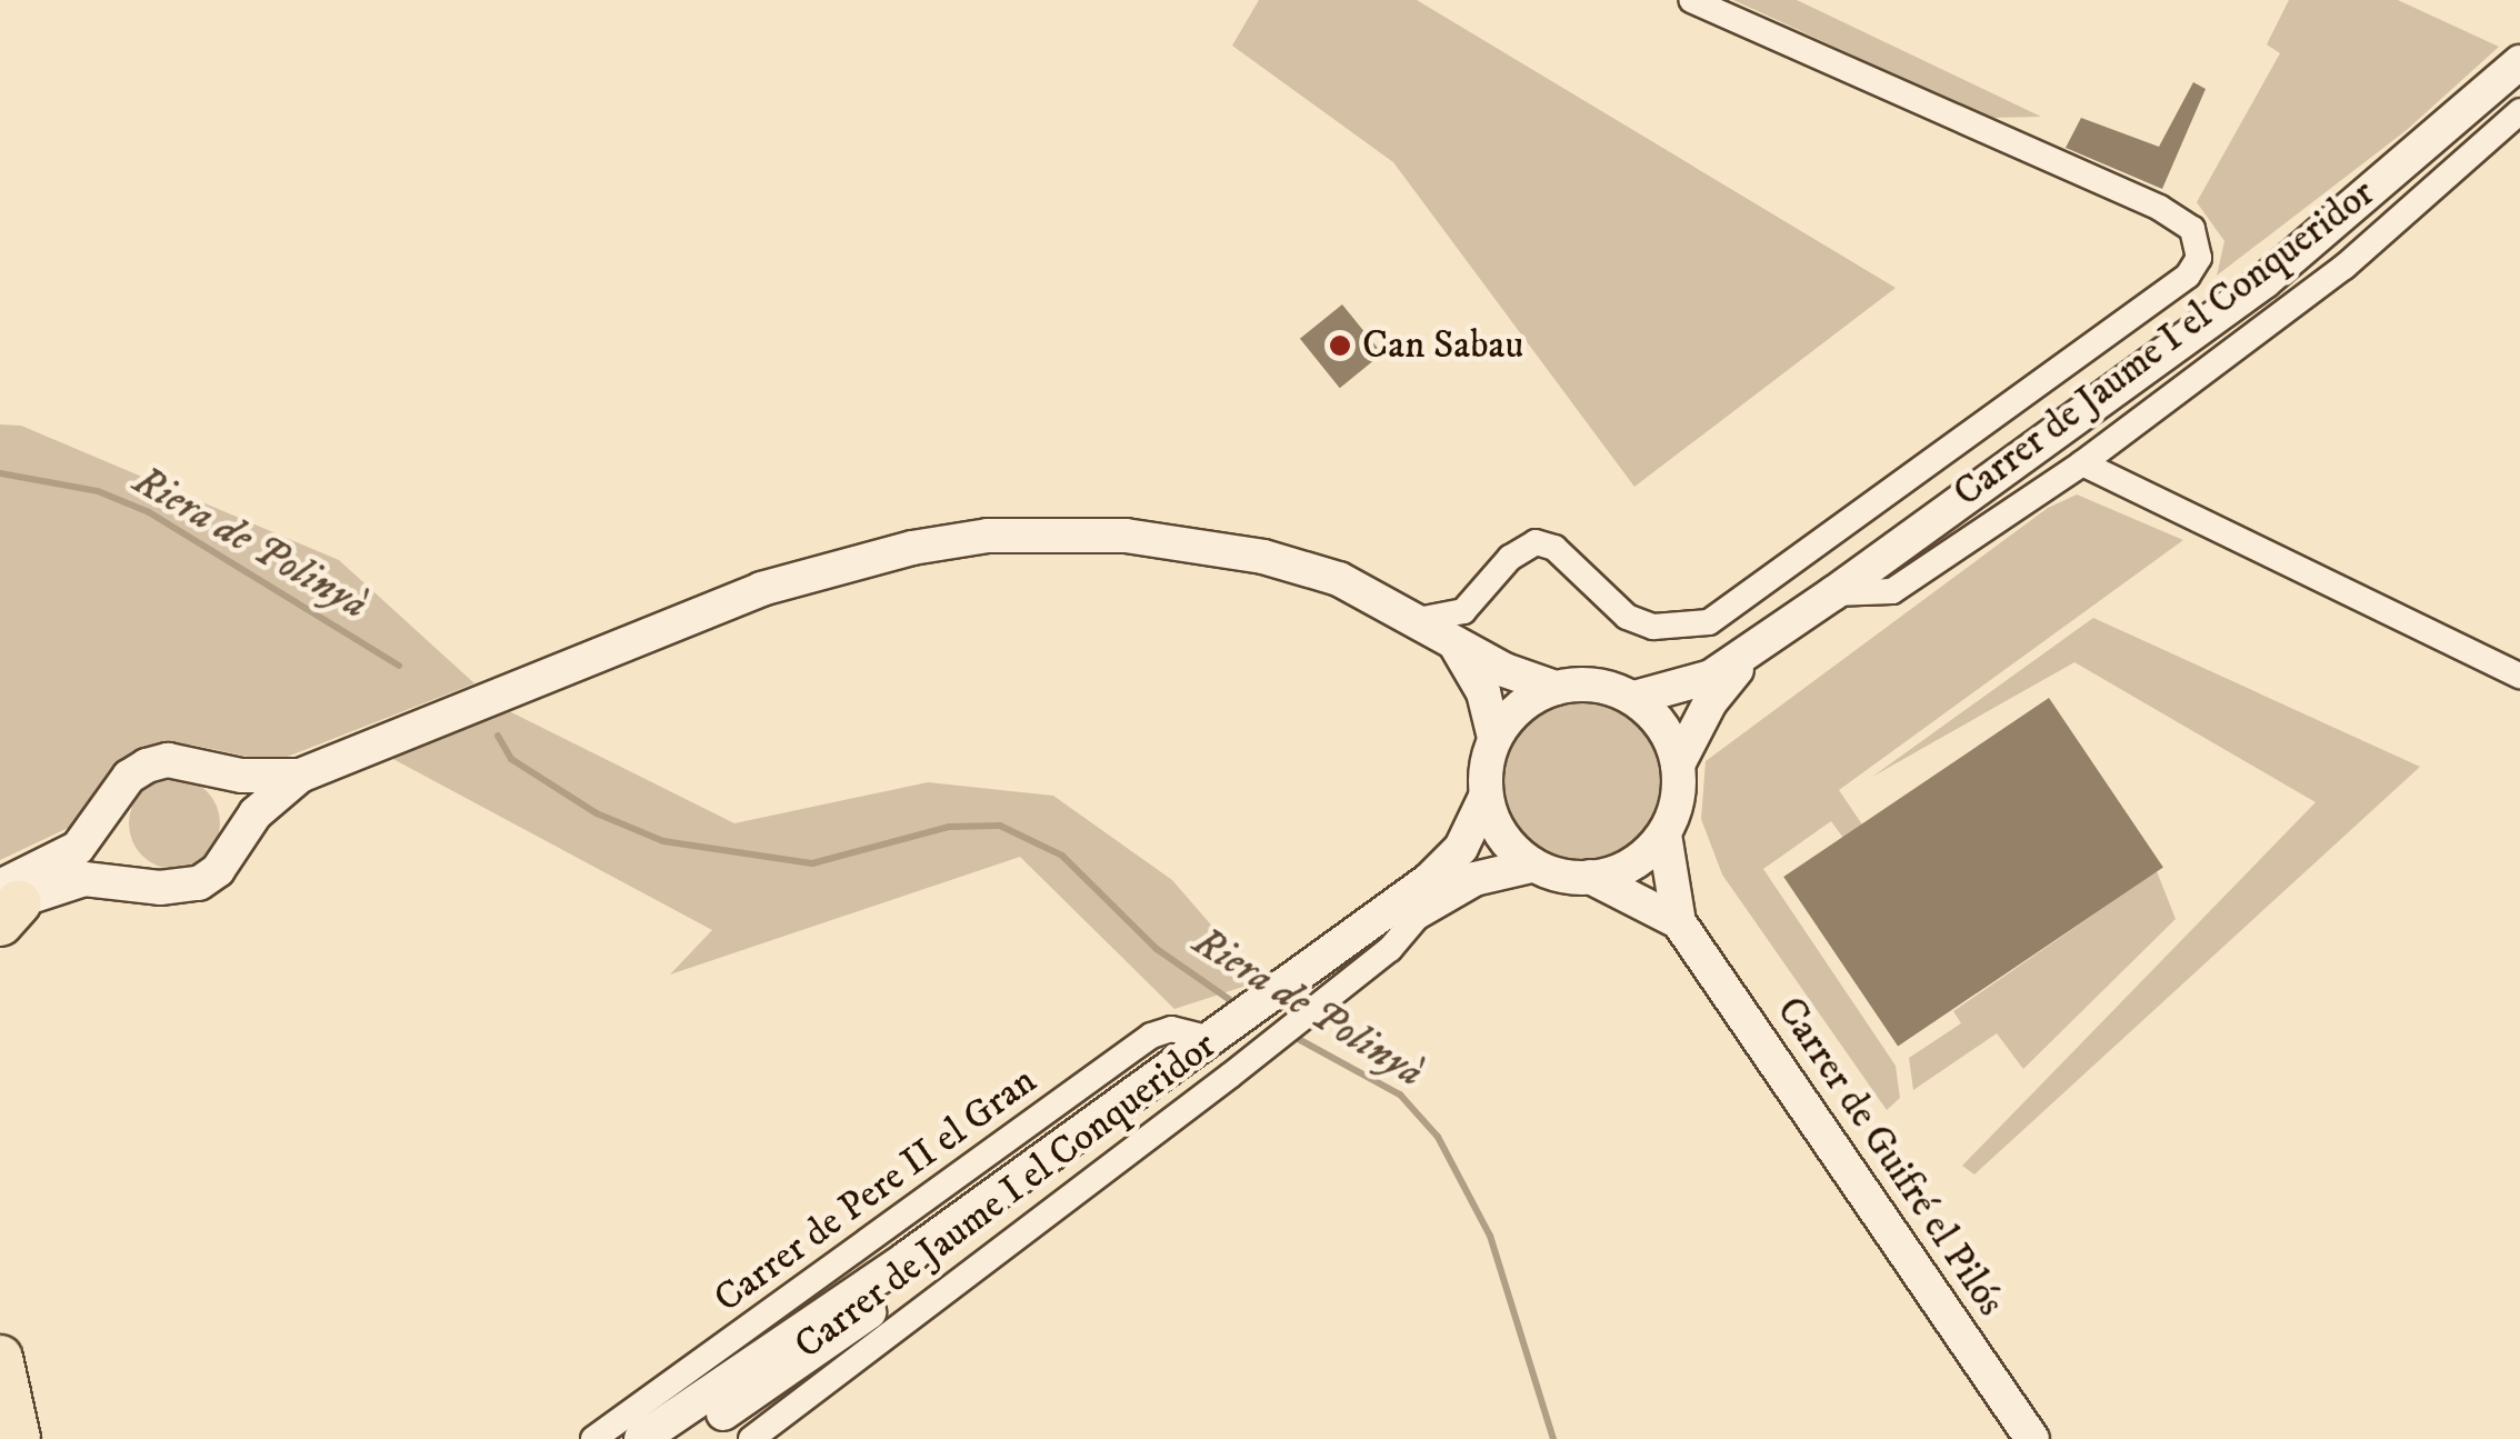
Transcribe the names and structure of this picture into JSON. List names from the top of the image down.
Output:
{
  "streets": {
    "main road": ["Carrer de Guifré el Pilós"],
    "street": ["Carrer de Jaume I el Conqueridor", "Carrer de Pere II el Gran"]
  },
  "water": ["Riera de Polinyà"],
  "places": ["Can Sabau"]
}
